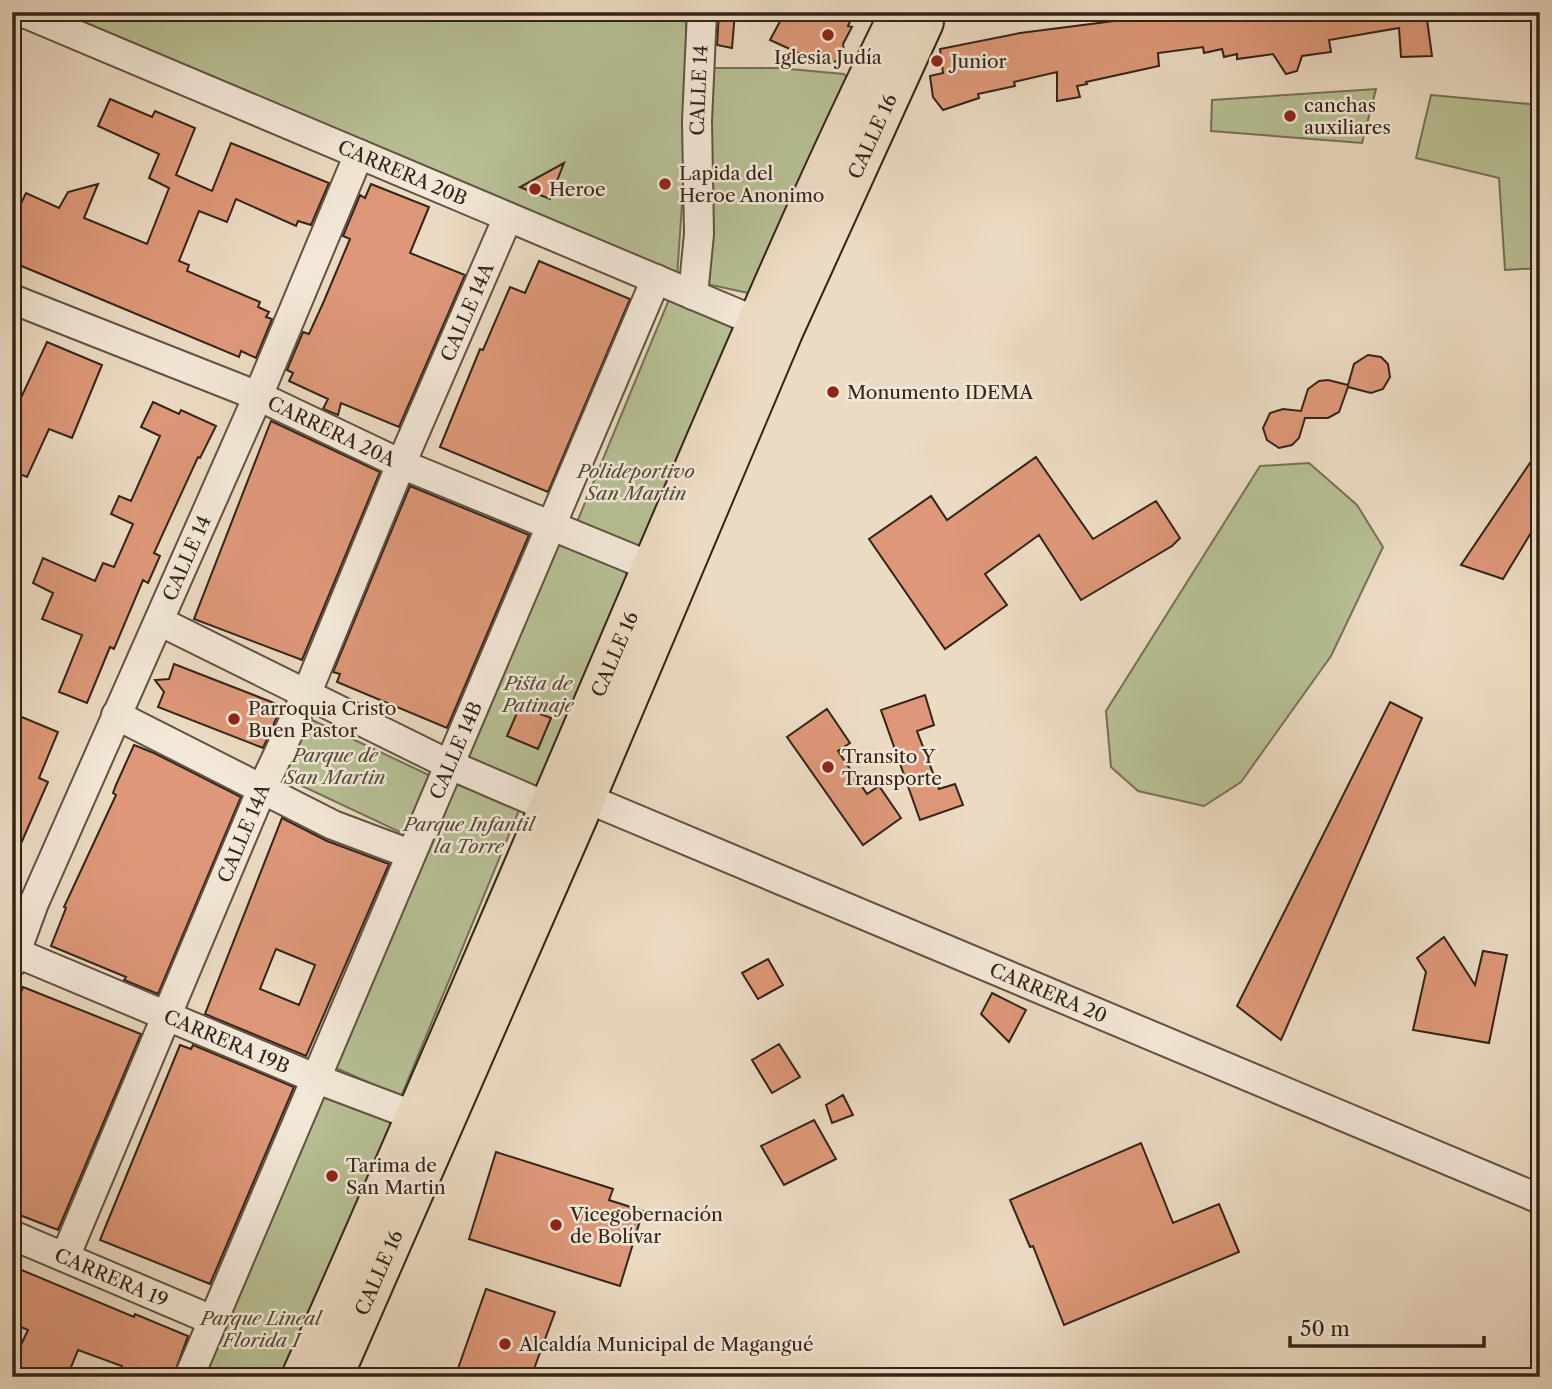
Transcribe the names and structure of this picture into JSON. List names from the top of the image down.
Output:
{
  "streets": {
    "highway": ["CALLE 16"],
    "street": [
      "CALLE 14",
      "CARRERA 20B",
      "CALLE 14A",
      "CARRERA 20A",
      "CALLE 14B",
      "CARRERA 20",
      "CARRERA 19B",
      "CARRERA 19"
    ]
  },
  "crossings": [
    ["CALLE 14", "CARRERA 20B"],
    ["CALLE 14", "CARRERA 20A"],
    ["CALLE 14", "CARRERA 19B"],
    ["CALLE 16", "CARRERA 20B"],
    ["CALLE 16", "CARRERA 20A"],
    ["CALLE 16", "CARRERA 20"],
    ["CALLE 16", "CARRERA 19B"],
    ["CARRERA 20B", "CALLE 14A"],
    ["CARRERA 20B", "CALLE 14B"],
    ["CALLE 14A", "CARRERA 20A"],
    ["CALLE 14A", "CARRERA 19B"],
    ["CALLE 14A", "CARRERA 19"],
    ["CARRERA 20A", "CALLE 14B"],
    ["CALLE 14B", "CARRERA 19B"],
    ["CALLE 14B", "CARRERA 19"]
  ],
  "parks": [
    "Polideportivo San Martin",
    "Pista de Patinaje",
    "Parque de San Martin",
    "Parque Infantil la Torre",
    "Parque Lineal Florida I"
  ],
  "places": [
    "Iglesia Judía",
    "Junior",
    "canchas auxiliares",
    "Lapida del Heroe Anonimo",
    "Heroe",
    "Monumento IDEMA",
    "Parroquia Cristo Buen Pastor",
    "Transito Y Transporte",
    "Tarima de San Martin",
    "Vicegobernación de Bolívar",
    "Alcaldía Municipal de Magangué"
  ],
  "scale_bar": "50 m"
}
